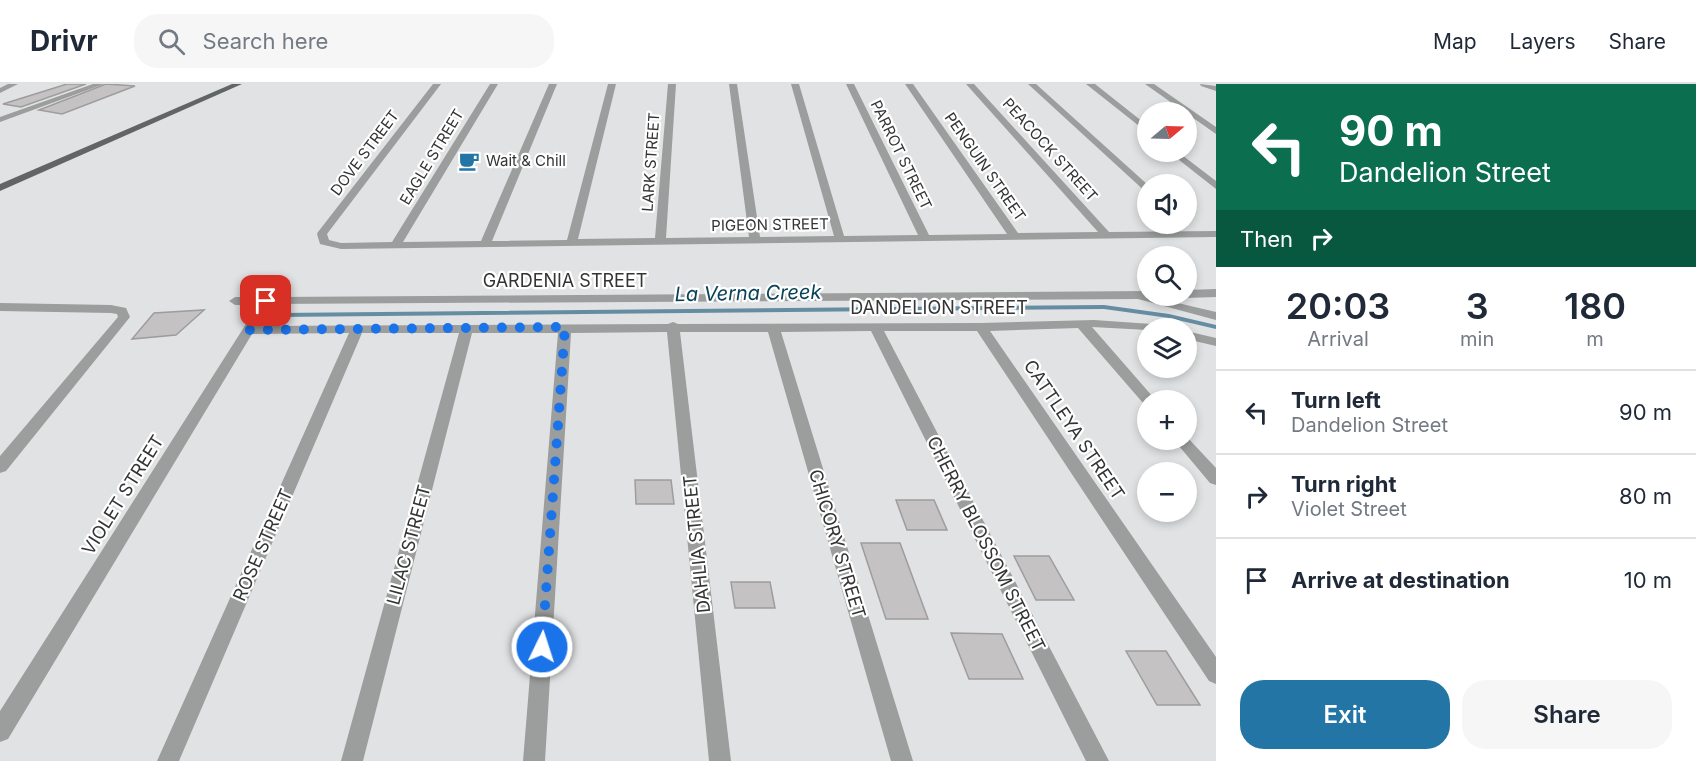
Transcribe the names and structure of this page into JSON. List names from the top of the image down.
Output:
{
  "streets": {
    "street": [
      "PEACOCK STREET",
      "DOVE STREET",
      "PARROT STREET",
      "EAGLE STREET",
      "LARK STREET",
      "PENGUIN STREET",
      "PIGEON STREET",
      "GARDENIA STREET",
      "DANDELION STREET",
      "CATTLEYA STREET",
      "VIOLET STREET",
      "DAHLIA STREET",
      "CHICORY STREET",
      "CHERRY BLOSSOM STREET",
      "ROSE STREET",
      "LILAC STREET"
    ]
  },
  "crossings": [
    ["PEACOCK STREET", "PIGEON STREET"],
    ["DOVE STREET", "PIGEON STREET"],
    ["PARROT STREET", "PIGEON STREET"],
    ["EAGLE STREET", "PIGEON STREET"],
    ["LARK STREET", "PIGEON STREET"],
    ["PENGUIN STREET", "PIGEON STREET"],
    ["GARDENIA STREET", "VIOLET STREET"],
    ["DANDELION STREET", "CATTLEYA STREET"],
    ["DANDELION STREET", "VIOLET STREET"],
    ["DANDELION STREET", "DAHLIA STREET"],
    ["DANDELION STREET", "CHICORY STREET"],
    ["DANDELION STREET", "CHERRY BLOSSOM STREET"],
    ["DANDELION STREET", "ROSE STREET"],
    ["DANDELION STREET", "LILAC STREET"]
  ],
  "water": ["La Verna Creek"],
  "places": {
    "cafe": ["Wait & Chill"]
  },
  "north": "right",
  "page": {
    "header": "Drivr",
    "search": "Search here",
    "nav": ["Map", "Layers", "Share"],
    "turn": ["90 m", "Dandelion Street"],
    "map_buttons": ["+", "−"],
    "then": "Then",
    "eta": [
      "20:03",
      "Arrival",
      "3",
      "min",
      "180",
      "m"
    ],
    "list": [
      {
        "name": "Turn left",
        "note": "Dandelion Street",
        "value": "90 m"
      },
      {
        "name": "Turn right",
        "note": "Violet Street",
        "value": "80 m"
      },
      {
        "name": "Arrive at destination",
        "value": "10 m"
      }
    ],
    "buttons": ["Exit", "Share"]
  }
}
